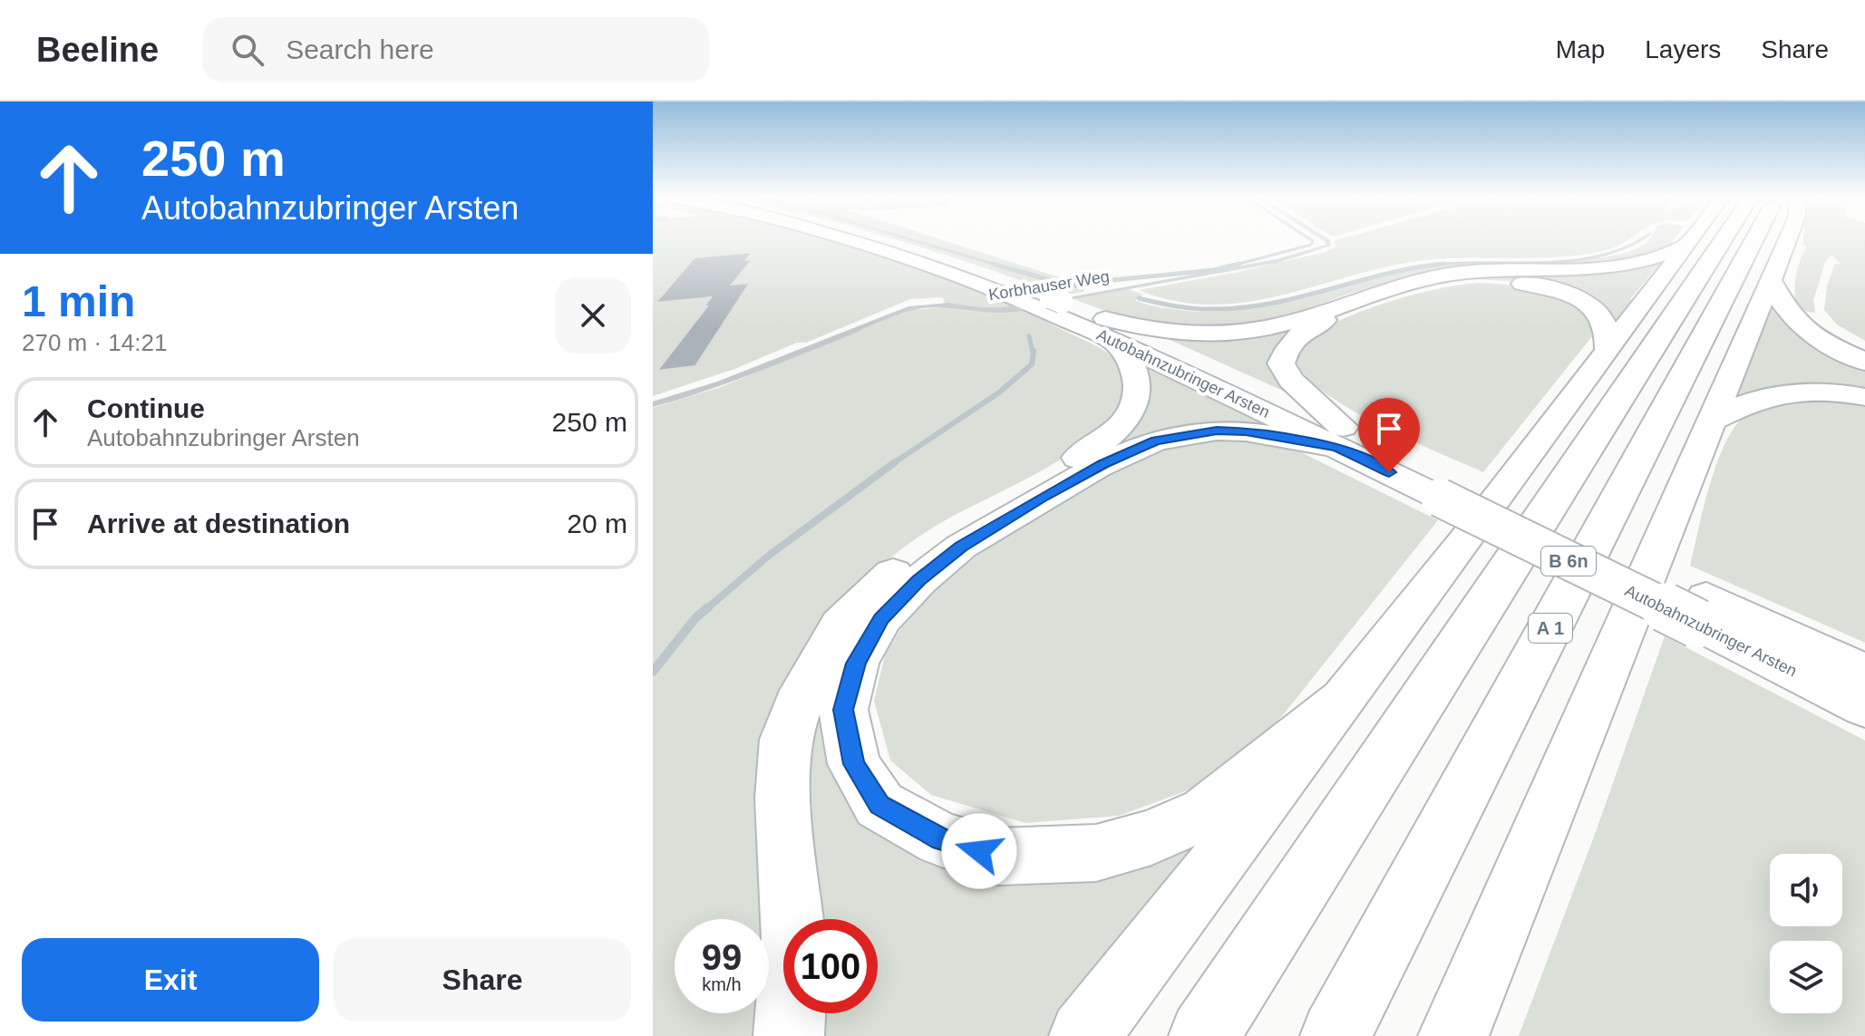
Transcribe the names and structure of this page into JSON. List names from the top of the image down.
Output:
{
  "streets": {
    "highway": ["Autobahnzubringer Arsten", "B 6n", "A 1"],
    "lane": ["Korbhauser Weg"]
  },
  "page": {
    "header": "Beeline",
    "search": "Search here",
    "nav": ["Map", "Layers", "Share"],
    "turn": ["250 m", "Autobahnzubringer Arsten"],
    "heading": ["1 min", "270 m · 14:21"],
    "list": [
      {
        "name": "Continue",
        "note": "Autobahnzubringer Arsten",
        "value": "250 m"
      },
      {
        "name": "Arrive at destination",
        "value": "20 m"
      }
    ],
    "speed": "99 km/h",
    "limit": "100",
    "buttons": ["Exit", "Share"]
  }
}
